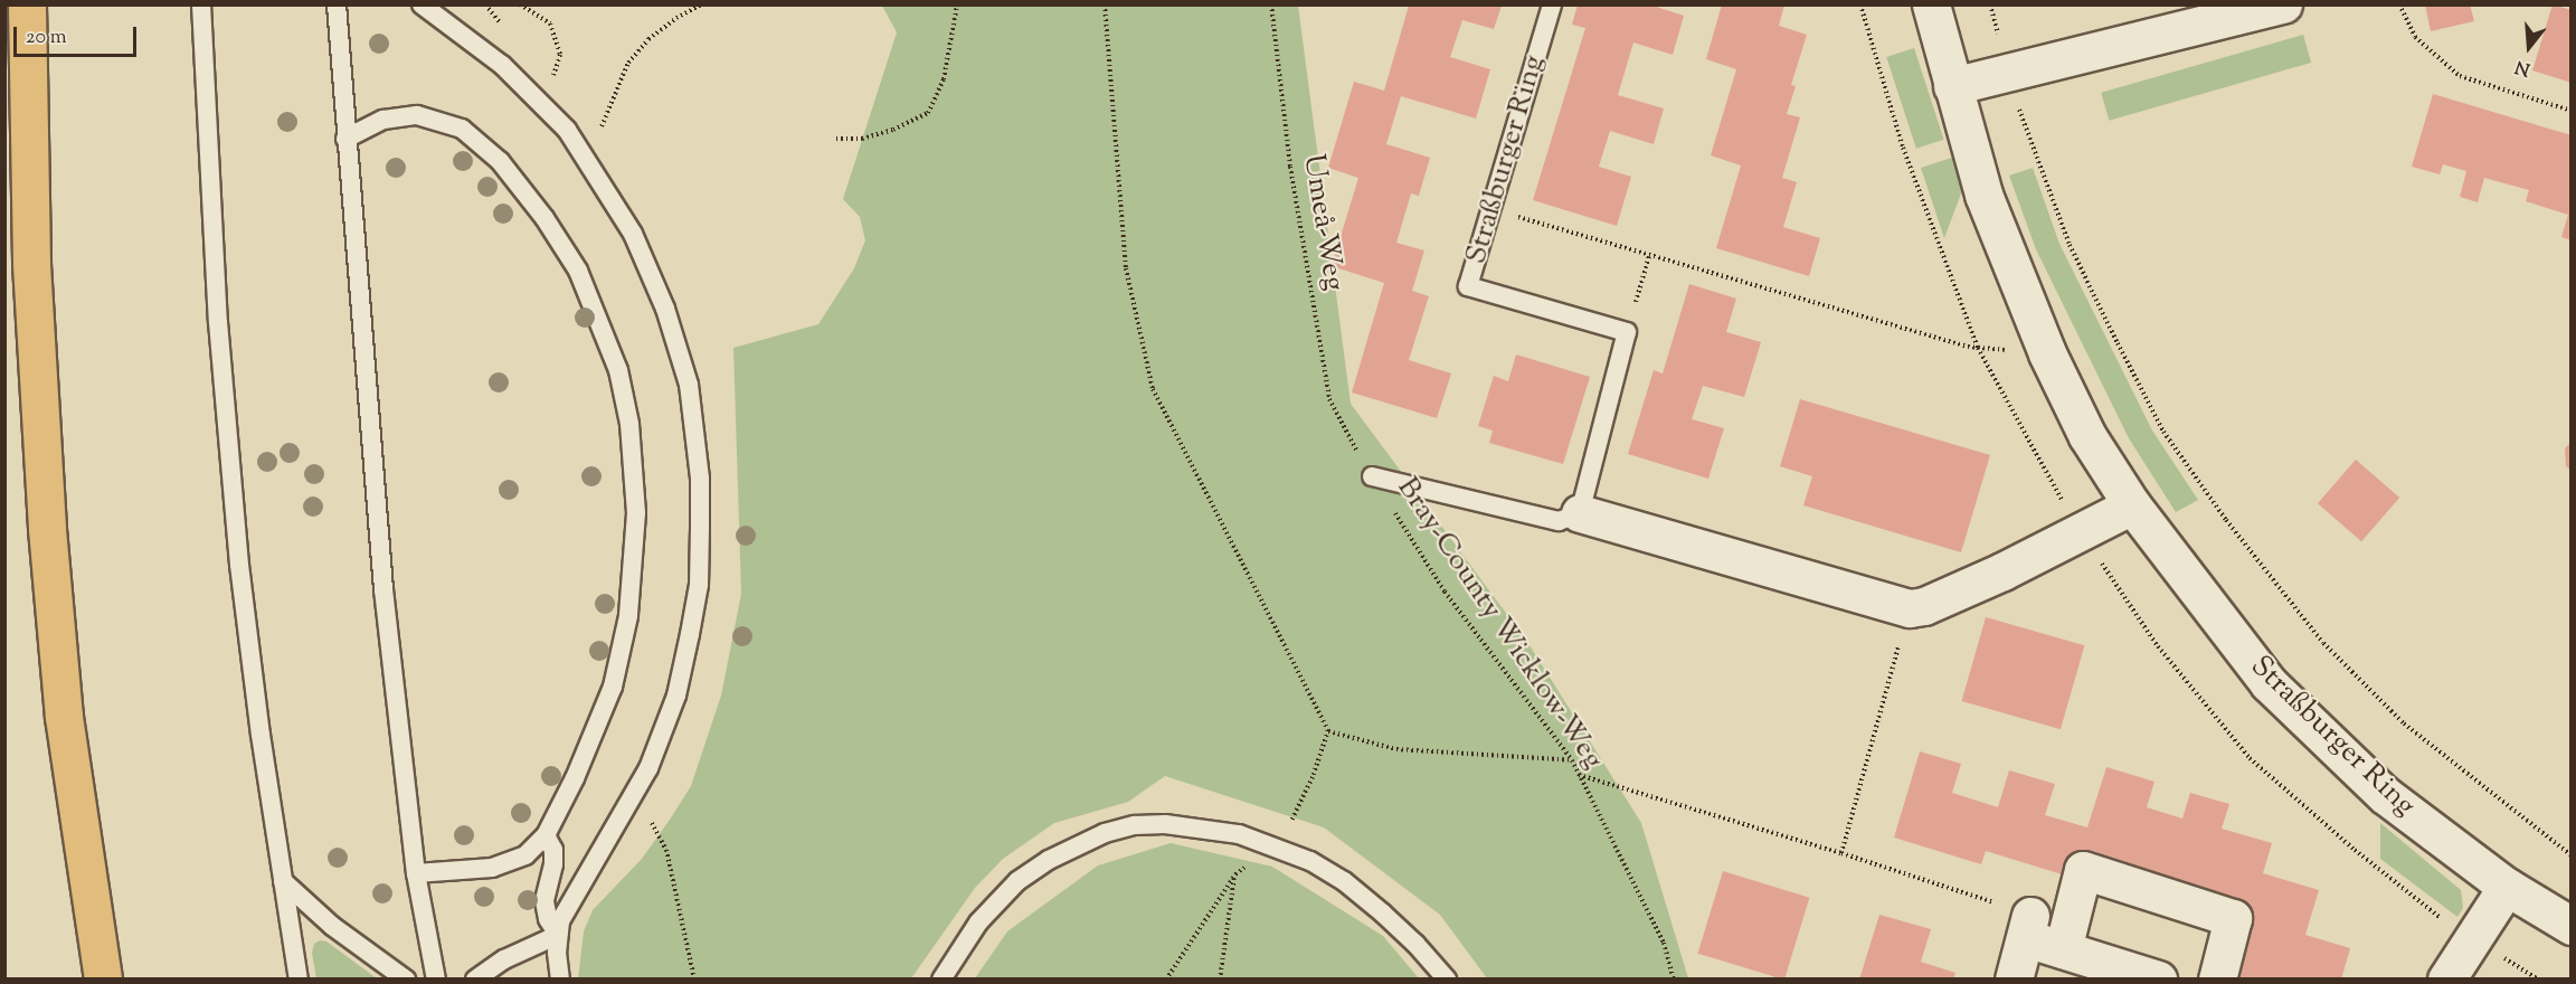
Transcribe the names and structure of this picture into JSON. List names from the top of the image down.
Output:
{
  "streets": {
    "street": ["Straßburger Ring"],
    "path": ["Umeå-Weg", "Bray-County Wicklow-Weg"]
  },
  "crossings": [
    ["Umeå-Weg", "Bray-County Wicklow-Weg"]
  ],
  "scale_bar": "20 m",
  "north": "bottom"
}
